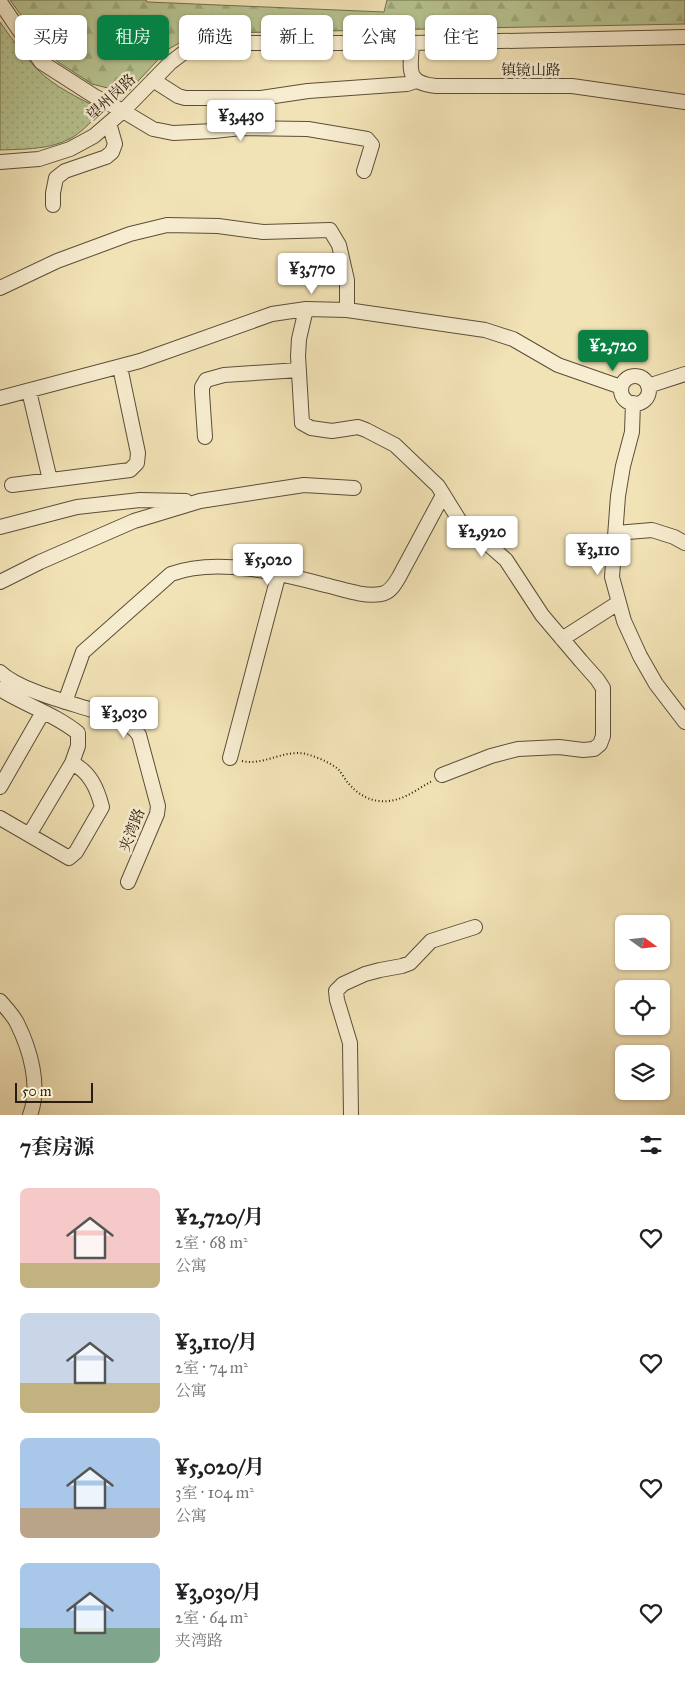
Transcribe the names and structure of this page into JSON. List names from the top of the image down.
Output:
{
  "streets": {
    "street": ["镇镜山路", "望州岗路", "夹湾路"]
  },
  "scale_bar": "50 m",
  "north": "right",
  "page": {
    "chip": [
      "买房",
      "租房",
      "筛选",
      "新上",
      "公寓",
      "住宅"
    ],
    "price": [
      "¥3,430",
      "¥3,770",
      "¥2,720",
      "¥2,920",
      "¥3,110",
      "¥5,020",
      "¥3,030"
    ],
    "scale": "50 m",
    "heading": "7套房源",
    "list": [
      {
        "name": "¥2,720/月",
        "note": "2室 · 68 m² · 公寓"
      },
      {
        "name": "¥3,110/月",
        "note": "2室 · 74 m² · 公寓"
      },
      {
        "name": "¥5,020/月",
        "note": "3室 · 104 m² · 公寓"
      },
      {
        "name": "¥3,030/月",
        "note": "2室 · 64 m² · 夹湾路"
      }
    ]
  }
}
